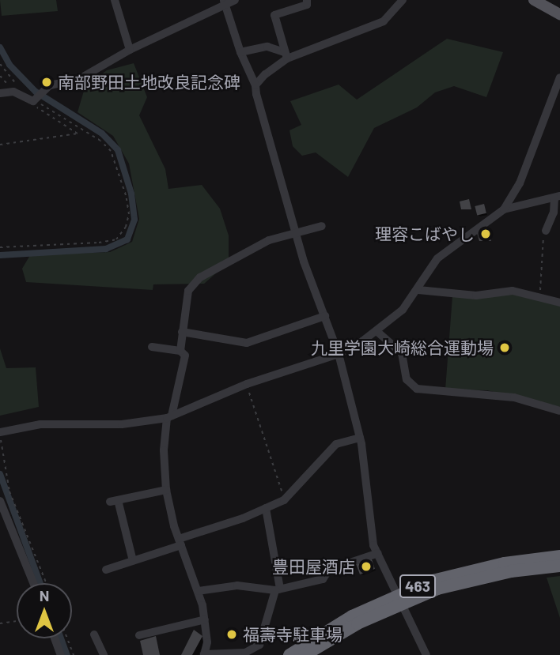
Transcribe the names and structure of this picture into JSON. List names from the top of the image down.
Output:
{
  "streets": {
    "highway": ["463"]
  },
  "places": [
    "南部野田土地改良記念碑",
    "理容こばやし",
    "九里学園大崎総合運動場",
    "豊田屋酒店",
    "福壽寺駐車場"
  ],
  "north": "top"
}
